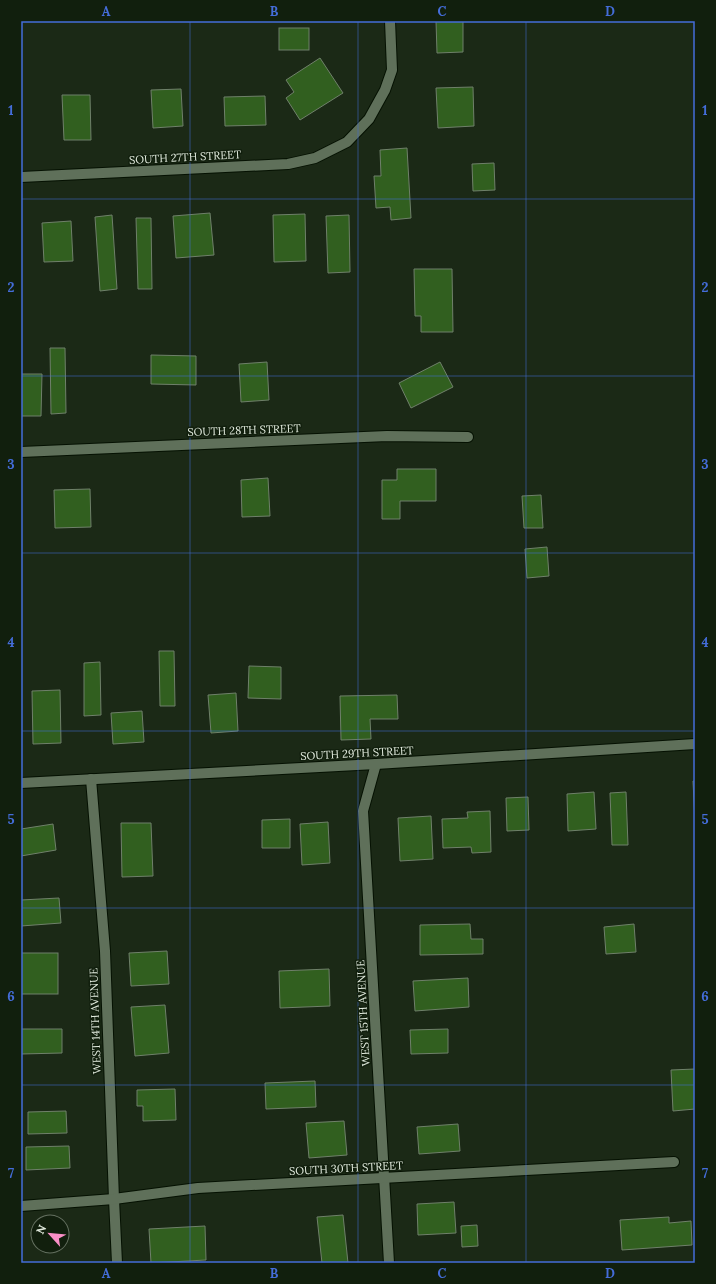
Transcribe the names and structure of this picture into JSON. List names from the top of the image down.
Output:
{
  "streets": {
    "street": [
      "SOUTH 27TH STREET",
      "SOUTH 28TH STREET",
      "SOUTH 29TH STREET",
      "WEST 15TH AVENUE",
      "WEST 14TH AVENUE",
      "SOUTH 30TH STREET"
    ]
  },
  "crossings": [
    ["SOUTH 29TH STREET", "WEST 15TH AVENUE"],
    ["SOUTH 29TH STREET", "WEST 14TH AVENUE"],
    ["WEST 15TH AVENUE", "SOUTH 30TH STREET"],
    ["WEST 14TH AVENUE", "SOUTH 30TH STREET"]
  ],
  "north": "top left",
  "grid": {
    "columns": [
      "A",
      "B",
      "C",
      "D"
    ],
    "rows": [
      "1",
      "2",
      "3",
      "4",
      "5",
      "6",
      "7"
    ]
  }
}
